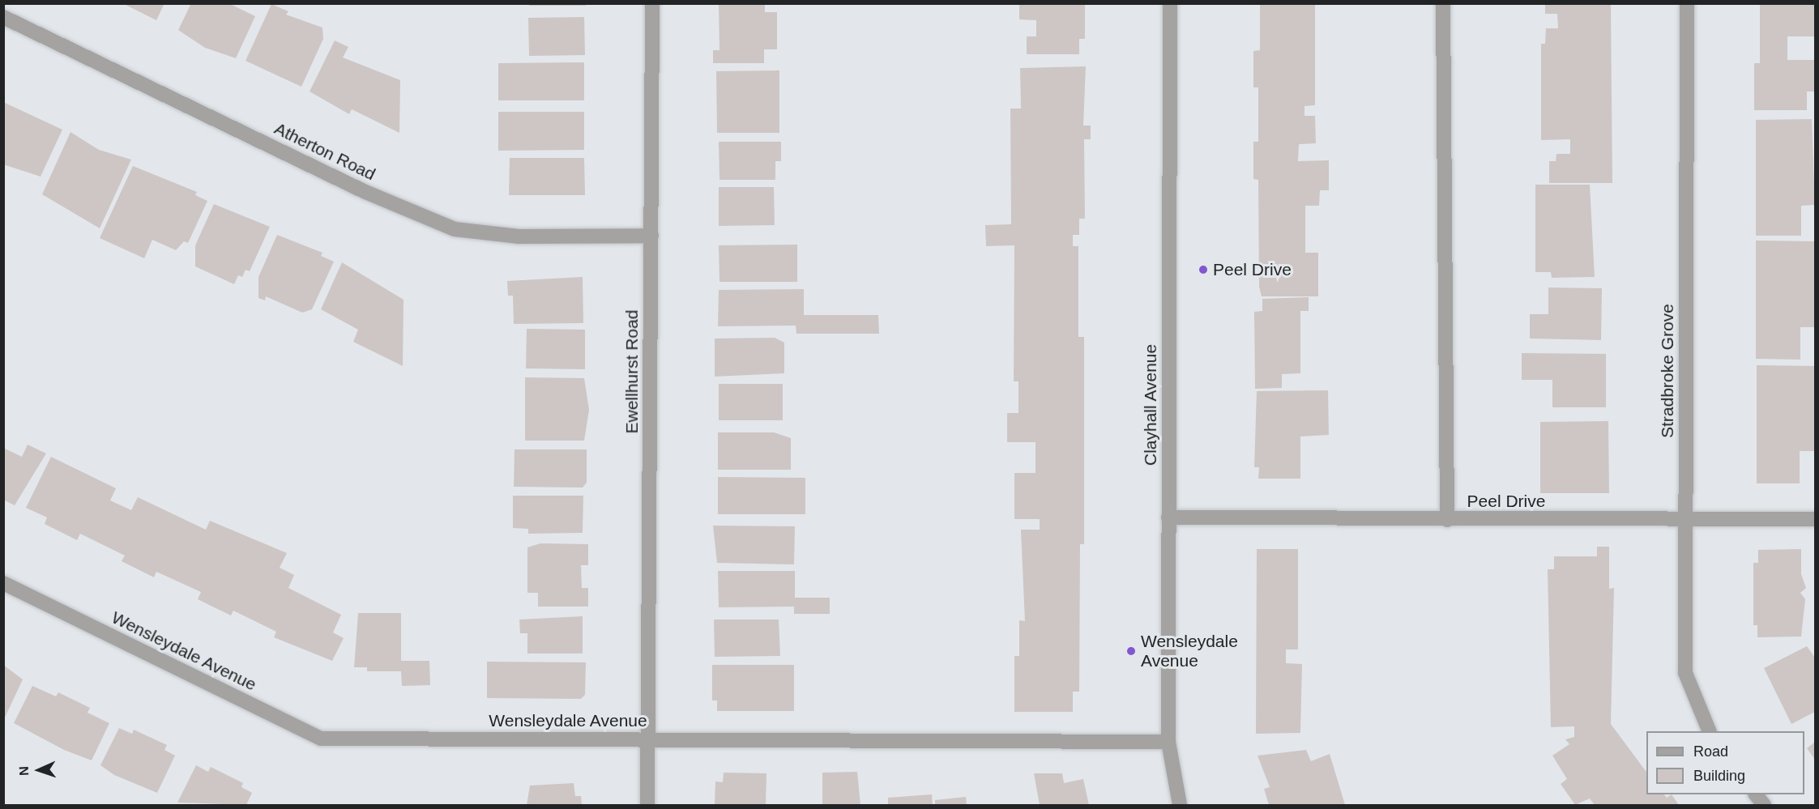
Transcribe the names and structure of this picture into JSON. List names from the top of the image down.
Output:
{
  "streets": {
    "street": [
      "Atherton Road",
      "Stradbroke Grove",
      "Ewellhurst Road",
      "Clayhall Avenue",
      "Peel Drive",
      "Wensleydale Avenue"
    ]
  },
  "crossings": [
    ["Atherton Road", "Ewellhurst Road"],
    ["Stradbroke Grove", "Peel Drive"],
    ["Ewellhurst Road", "Wensleydale Avenue"],
    ["Clayhall Avenue", "Peel Drive"],
    ["Clayhall Avenue", "Wensleydale Avenue"]
  ],
  "places": ["Peel Drive", "Wensleydale Avenue"],
  "legend": ["Road", "Building"],
  "north": "left"
}
